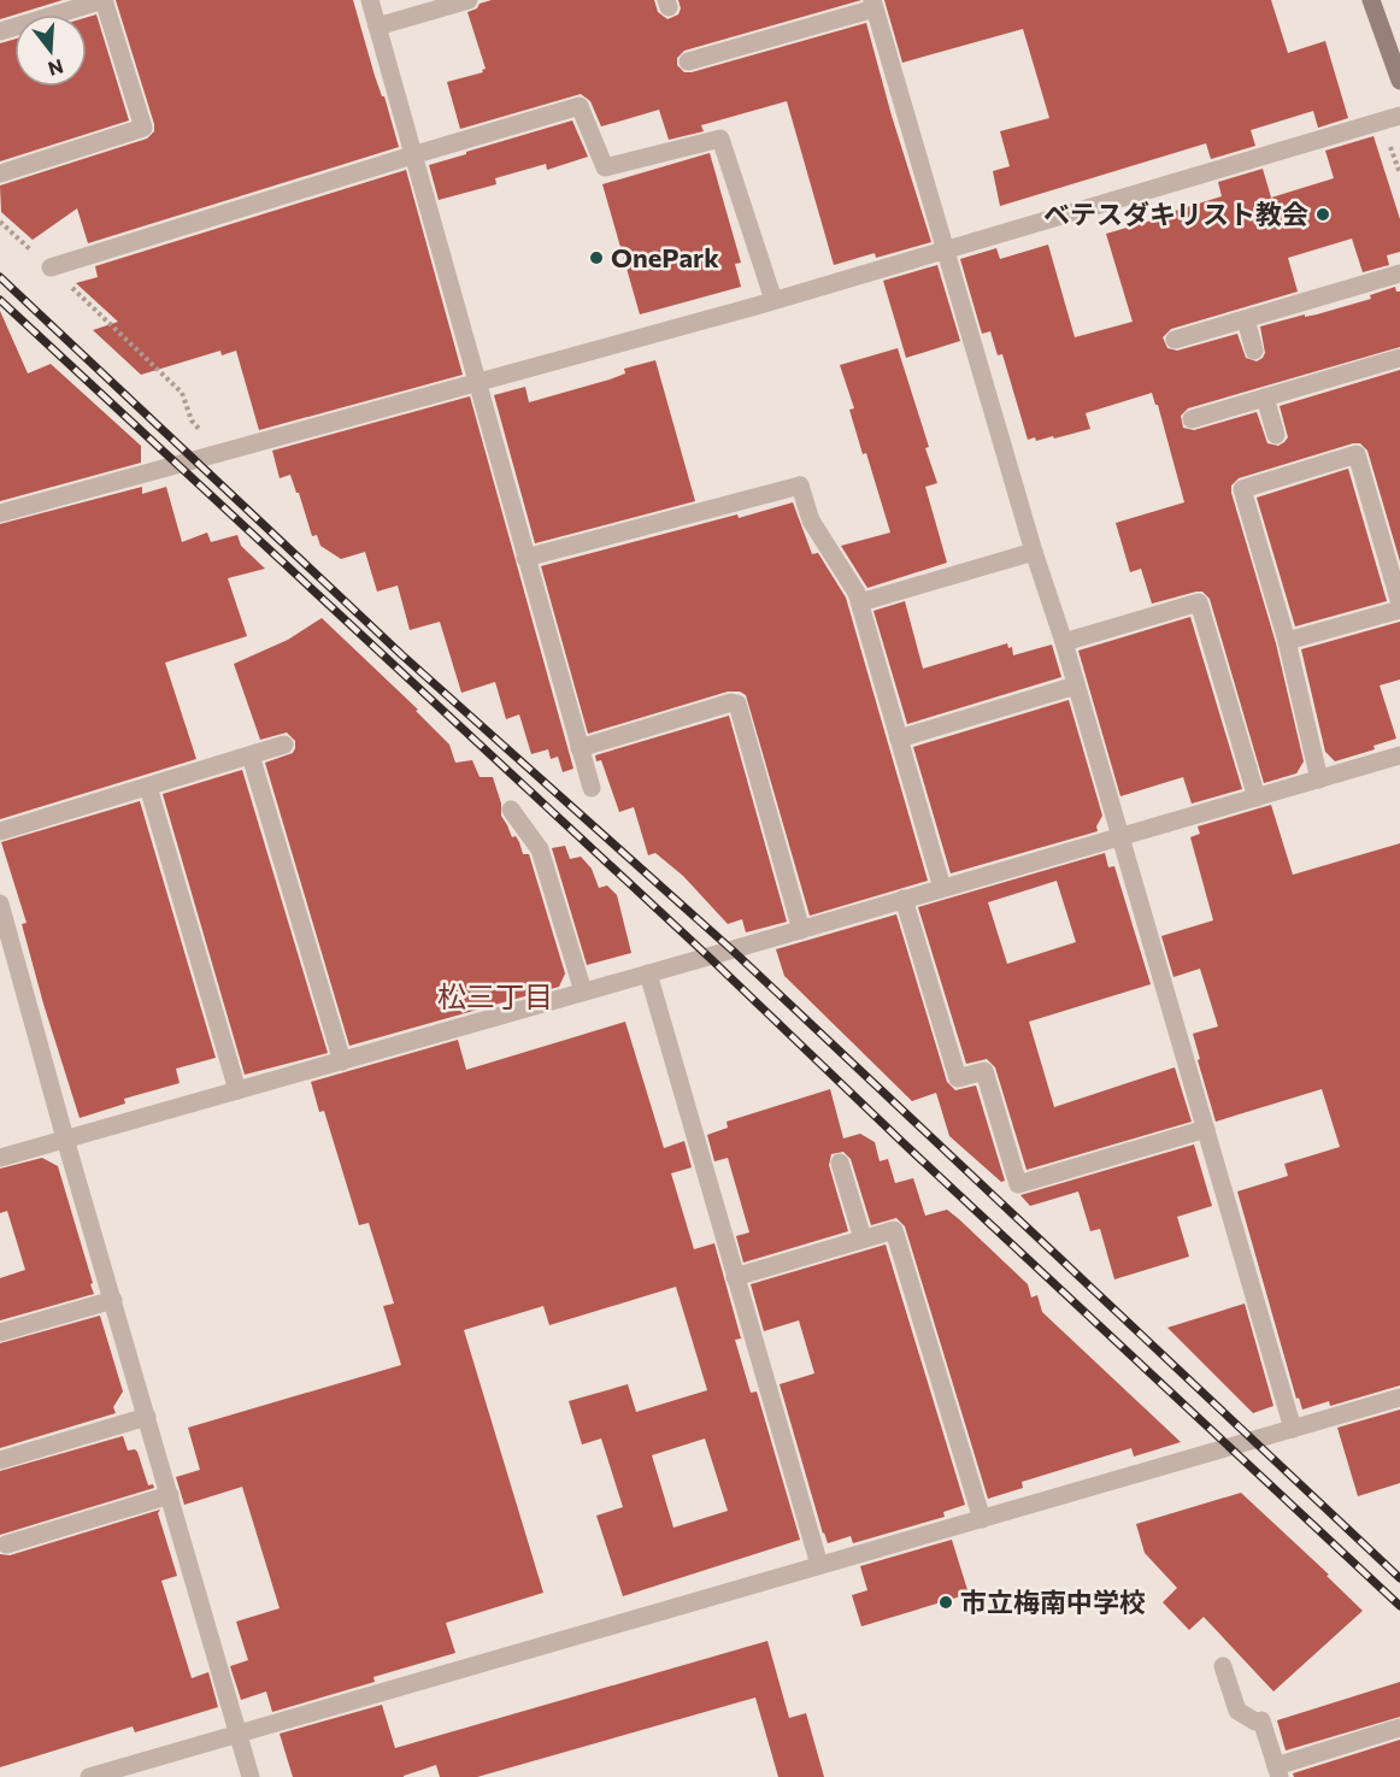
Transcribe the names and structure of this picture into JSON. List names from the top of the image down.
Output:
{
  "districts": ["松三丁目"],
  "places": ["ベテスダキリスト教会", "OnePark", "市立梅南中学校"],
  "north": "bottom"
}
